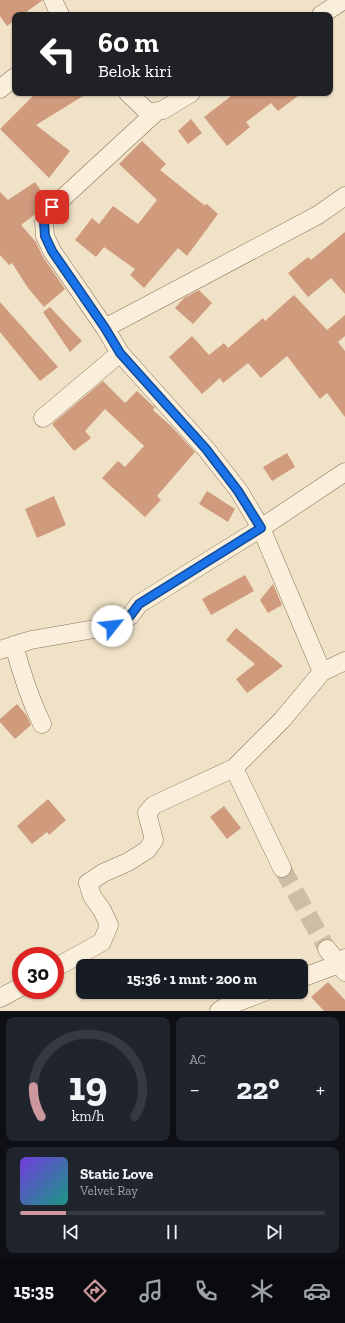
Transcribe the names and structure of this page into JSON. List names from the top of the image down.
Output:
{
  "page": {
    "turn": ["60 m", "Belok kiri"],
    "limit": "30",
    "trip": "15:36 · 1 mnt · 200 m",
    "tile": "AC",
    "heat": ["−", "22°", "+"],
    "song": ["Static Love", "Velvet Ray"],
    "tabs": "15:35",
    "gauge": ["19", "km/h"]
  }
}
